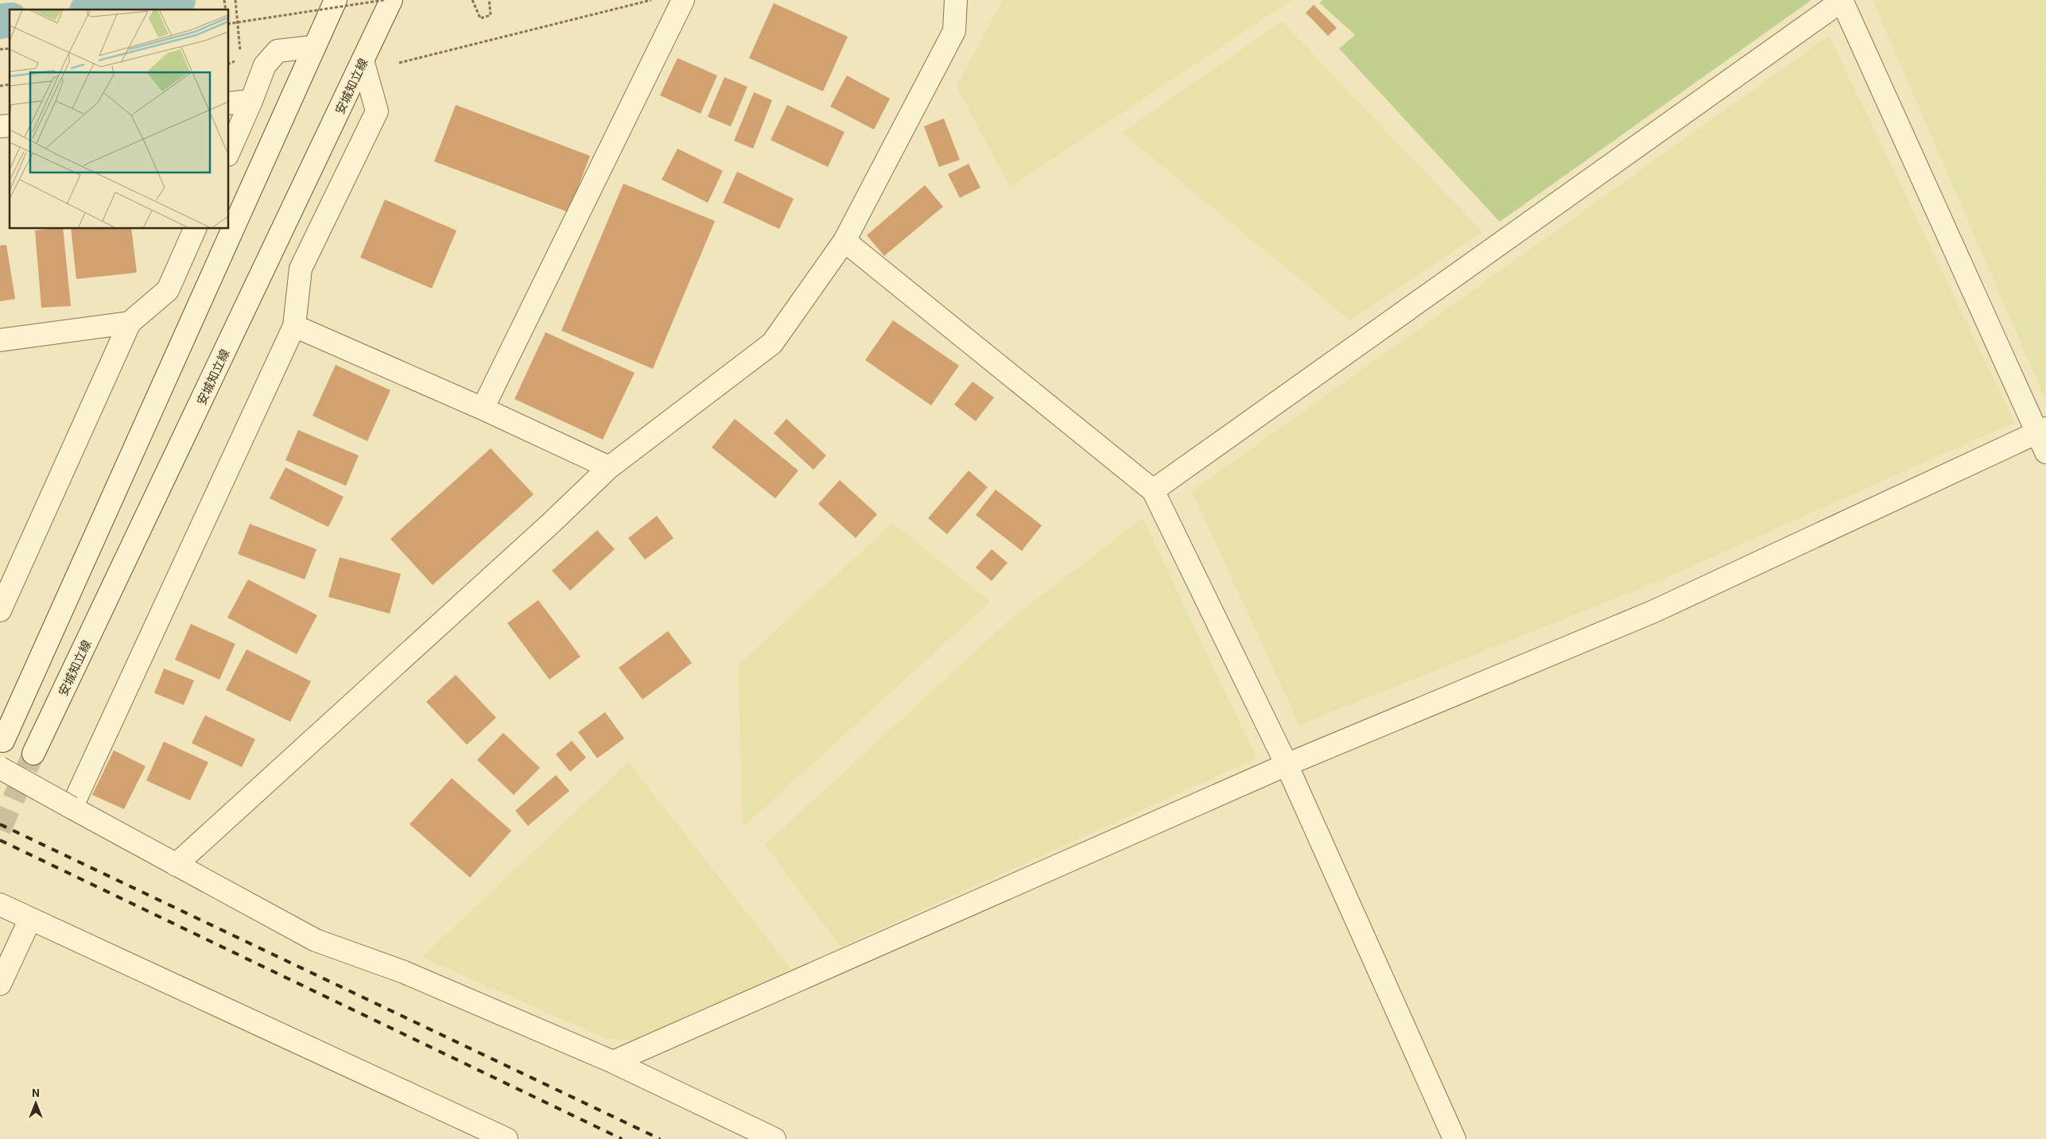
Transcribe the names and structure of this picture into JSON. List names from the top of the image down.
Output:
{
  "streets": {
    "street": ["安城知立線"]
  },
  "north": "top"
}
